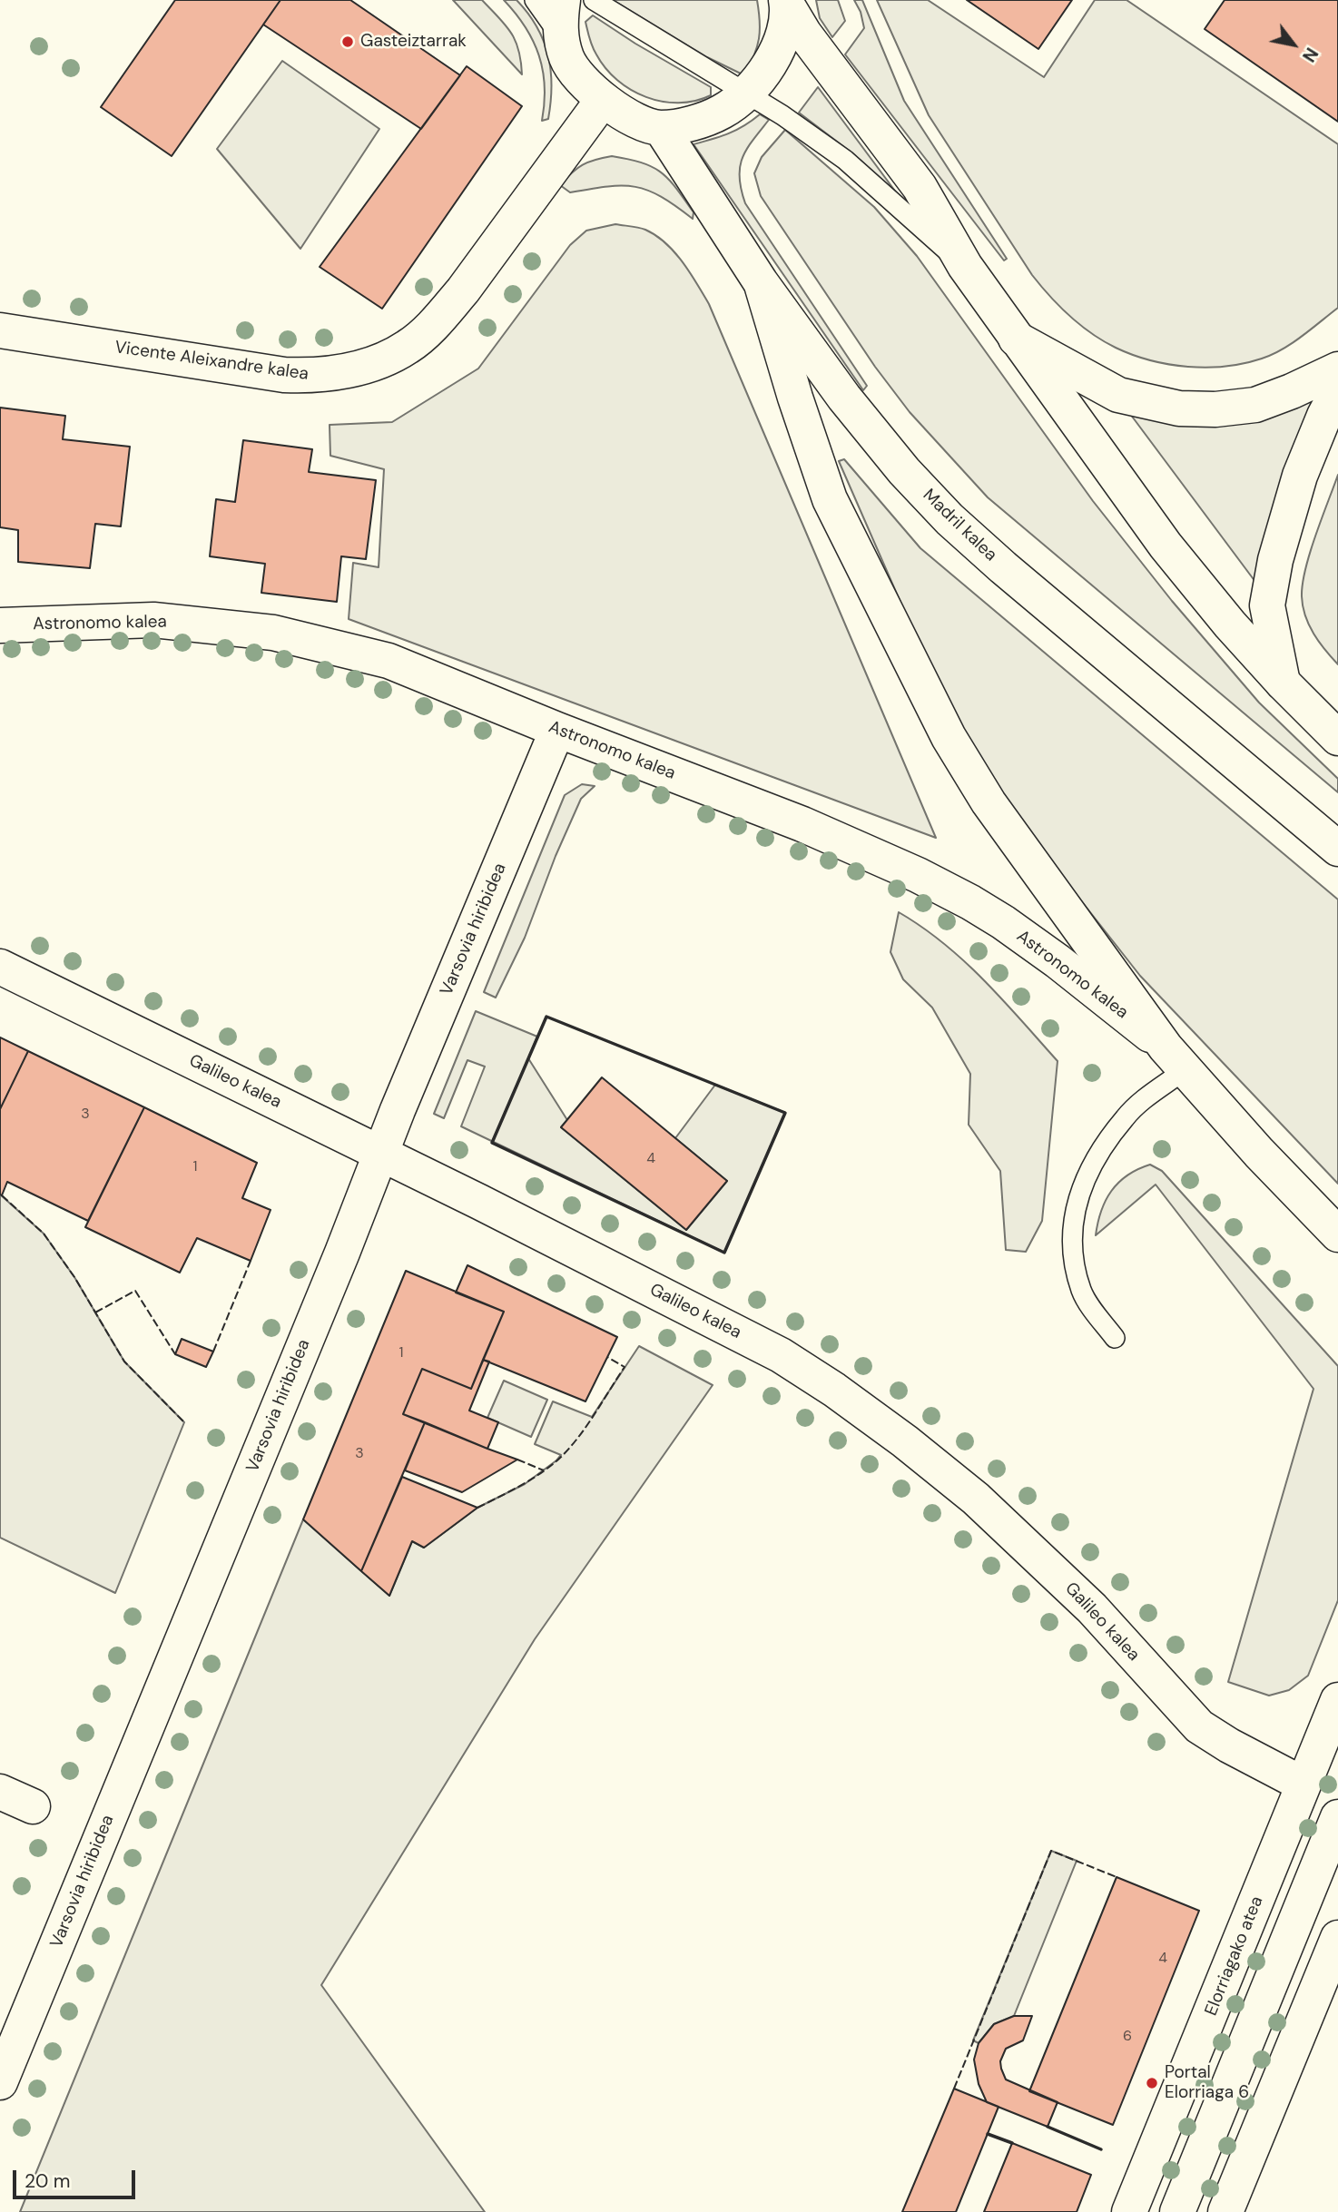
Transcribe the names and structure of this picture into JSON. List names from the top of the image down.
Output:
{
  "streets": {
    "street": [
      "Vicente Aleixandre kalea",
      "Madril kalea",
      "Astronomo kalea",
      "Varsovia hiribidea",
      "Galileo kalea",
      "Elorriagako atea"
    ]
  },
  "crossings": [
    ["Madril kalea", "Astronomo kalea"],
    ["Astronomo kalea", "Varsovia hiribidea"],
    ["Varsovia hiribidea", "Galileo kalea"],
    ["Galileo kalea", "Elorriagako atea"]
  ],
  "places": ["Gasteiztarrak", "Portal Elorriaga 6"],
  "house_numbers": [
    "3",
    "4",
    "1",
    "1",
    "3",
    "4",
    "6"
  ],
  "scale_bar": "20 m",
  "north": "bottom right"
}
